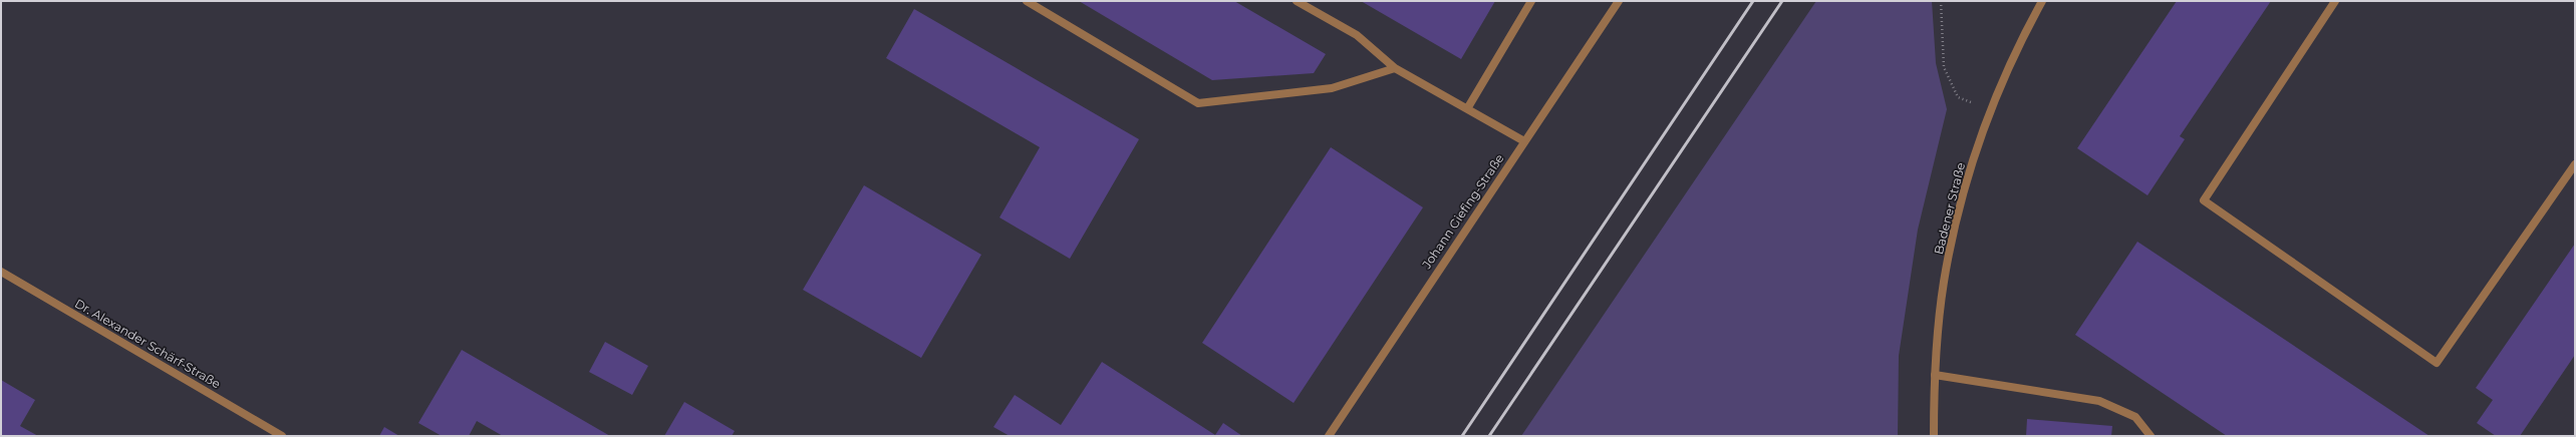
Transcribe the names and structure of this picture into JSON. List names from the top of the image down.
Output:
{
  "streets": {
    "street": ["Badener Straße", "Johann Giefing-Straße", "Dr. Alexander Schärf-Straße"]
  }
}
